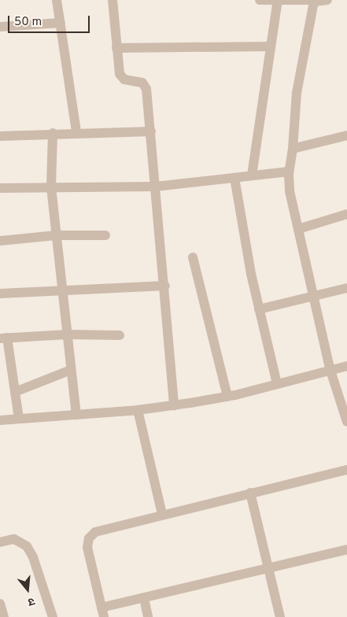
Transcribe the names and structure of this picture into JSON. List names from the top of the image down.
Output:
{
  "scale_bar": "50 m",
  "north": "bottom"
}
